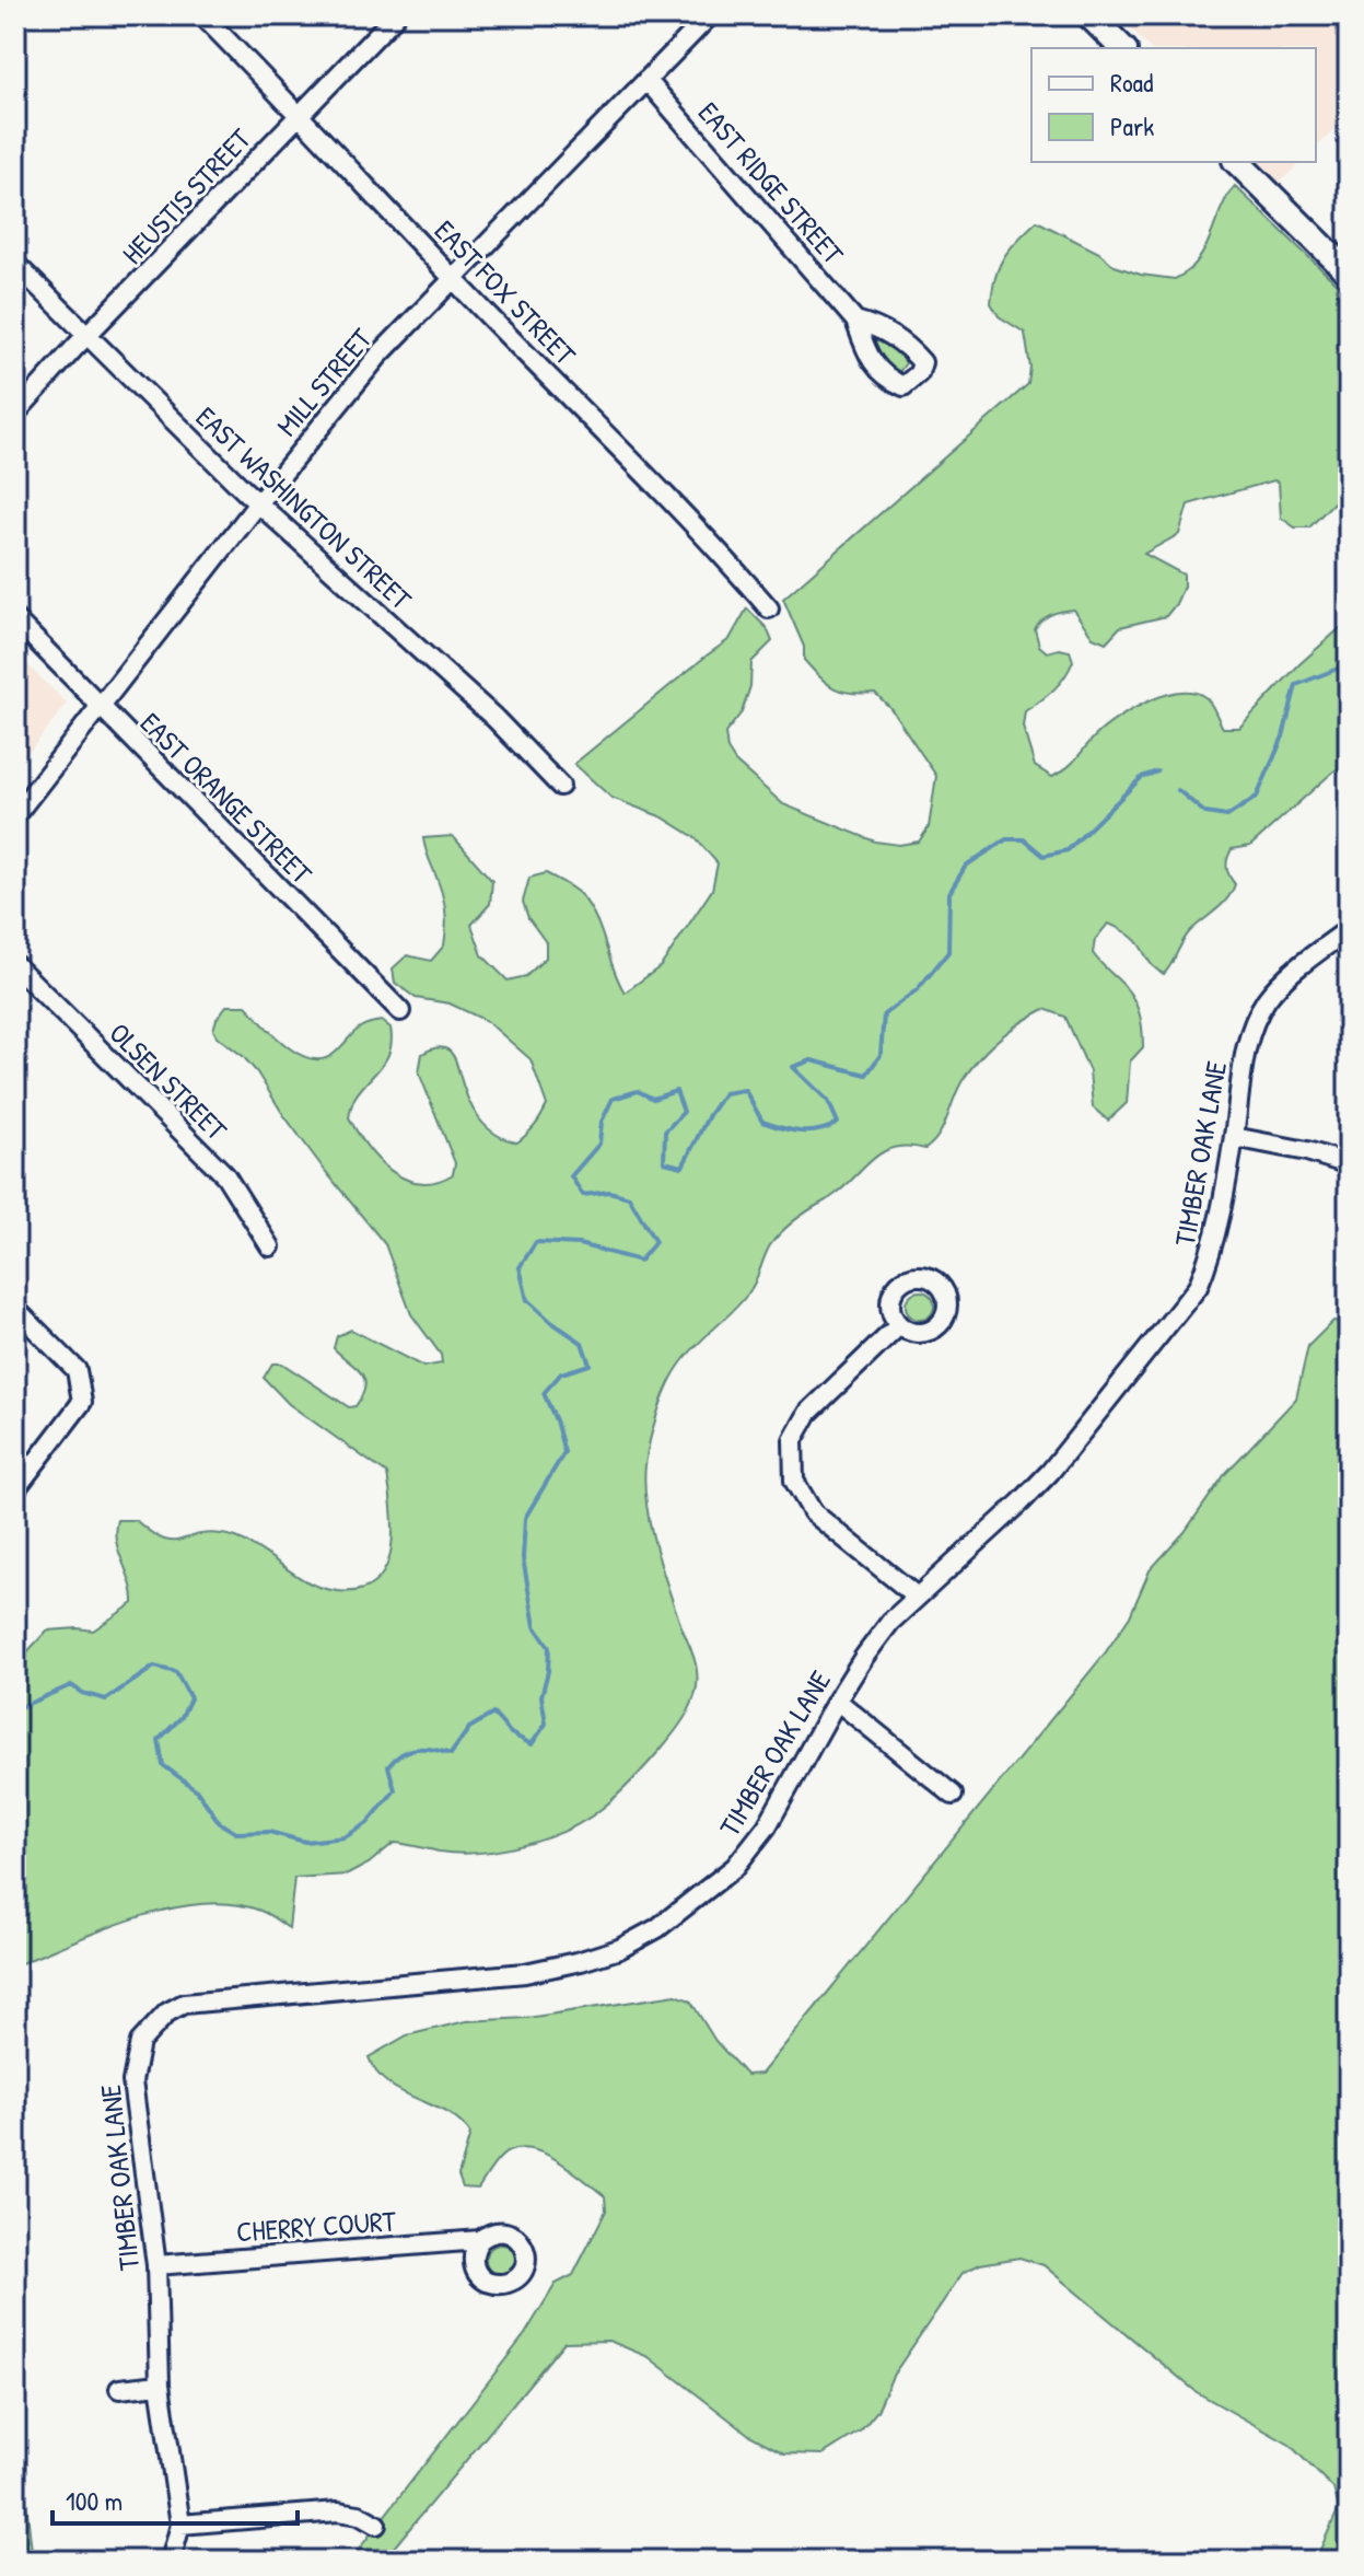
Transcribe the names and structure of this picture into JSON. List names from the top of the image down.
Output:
{
  "streets": {
    "street": [
      "EAST RIDGE STREET",
      "HEUSTIS STREET",
      "EAST FOX STREET",
      "MILL STREET",
      "EAST WASHINGTON STREET",
      "EAST ORANGE STREET",
      "OLSEN STREET",
      "TIMBER OAK LANE",
      "CHERRY COURT"
    ]
  },
  "crossings": [
    ["EAST RIDGE STREET", "MILL STREET"],
    ["HEUSTIS STREET", "EAST FOX STREET"],
    ["HEUSTIS STREET", "EAST WASHINGTON STREET"],
    ["EAST FOX STREET", "MILL STREET"],
    ["MILL STREET", "EAST WASHINGTON STREET"],
    ["MILL STREET", "EAST ORANGE STREET"],
    ["TIMBER OAK LANE", "CHERRY COURT"]
  ],
  "legend": ["Road", "Park"],
  "scale_bar": "100 m"
}
